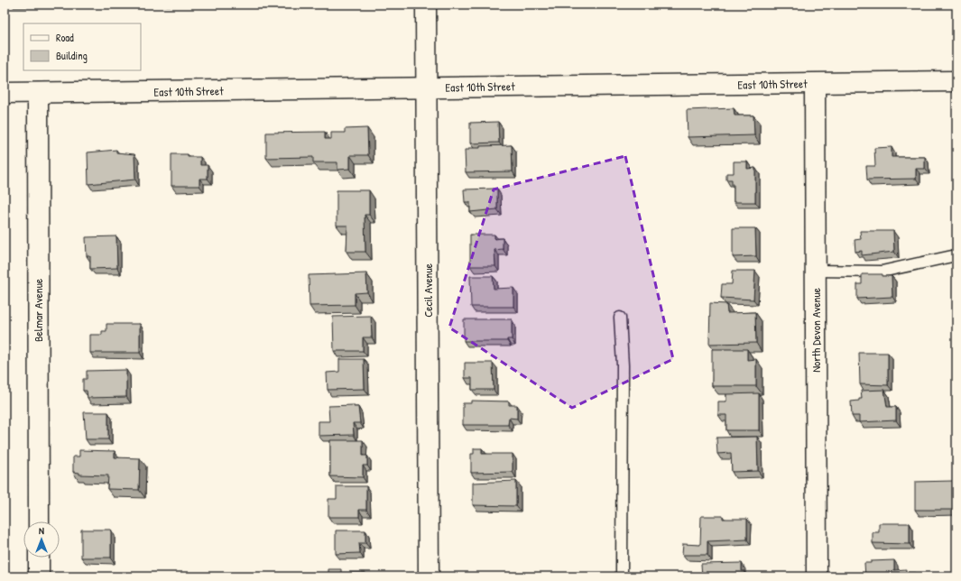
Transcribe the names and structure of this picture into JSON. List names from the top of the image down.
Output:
{
  "streets": {
    "street": [
      "East 10th Street",
      "Cecil Avenue",
      "Belmar Avenue",
      "North Devon Avenue"
    ]
  },
  "crossings": [
    ["East 10th Street", "Cecil Avenue"],
    ["East 10th Street", "Belmar Avenue"],
    ["East 10th Street", "North Devon Avenue"]
  ],
  "legend": ["Road", "Building"],
  "north": "top"
}
